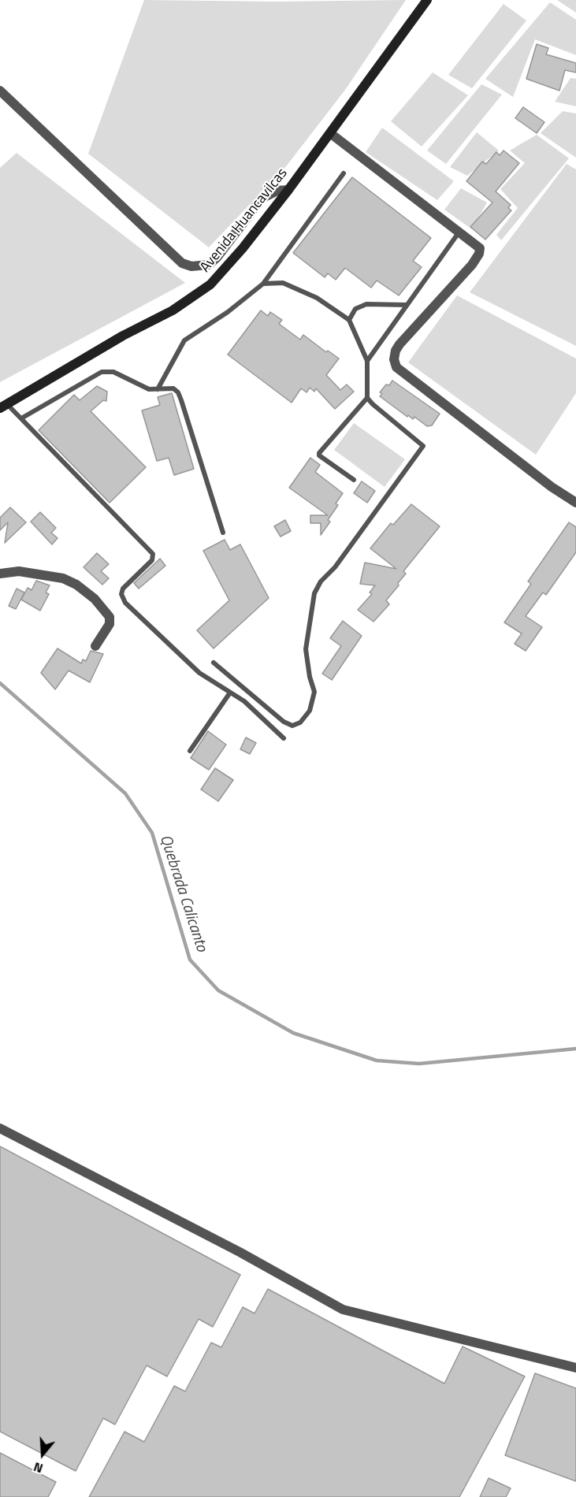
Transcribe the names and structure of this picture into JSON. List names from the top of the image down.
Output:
{
  "streets": {
    "street": ["Avenida Huancavilcas"]
  },
  "water": ["Quebrada Calicanto"],
  "north": "bottom"
}
